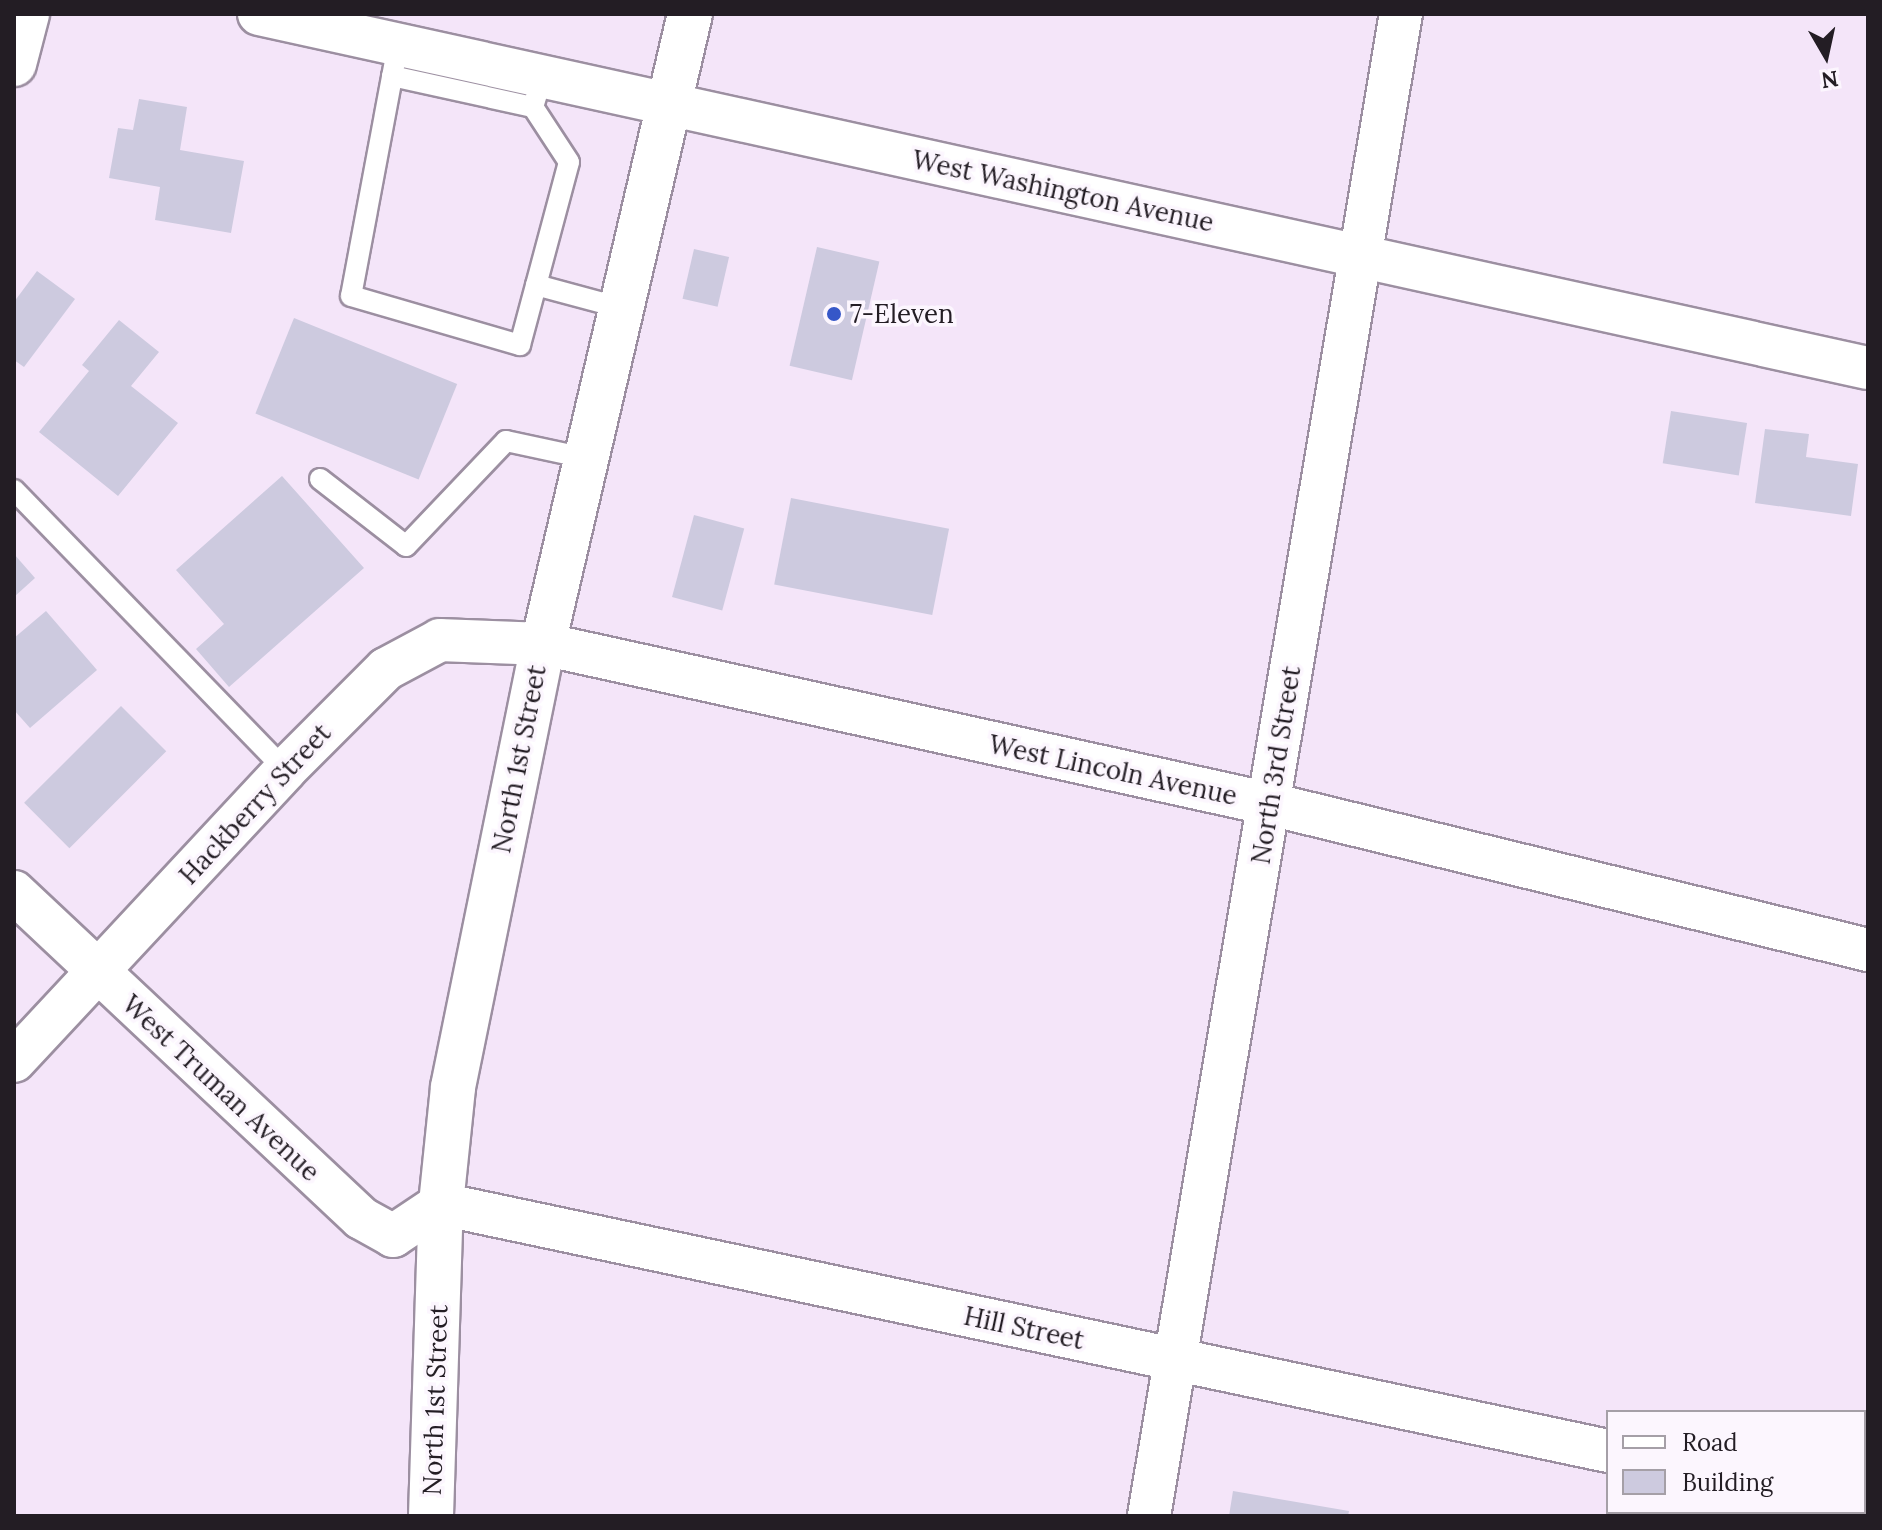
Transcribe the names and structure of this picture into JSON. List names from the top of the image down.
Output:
{
  "streets": {
    "main road": ["North 1st Street"],
    "street": [
      "West Washington Avenue",
      "North 3rd Street",
      "West Lincoln Avenue",
      "Hackberry Street",
      "West Truman Avenue",
      "Hill Street"
    ]
  },
  "crossings": [
    ["West Washington Avenue", "North 1st Street"],
    ["West Washington Avenue", "North 3rd Street"],
    ["North 1st Street", "West Lincoln Avenue"],
    ["North 1st Street", "Hackberry Street"],
    ["North 1st Street", "West Truman Avenue"],
    ["North 1st Street", "Hill Street"],
    ["North 3rd Street", "West Lincoln Avenue"],
    ["North 3rd Street", "Hill Street"],
    ["West Lincoln Avenue", "Hackberry Street"],
    ["Hackberry Street", "West Truman Avenue"],
    ["West Truman Avenue", "Hill Street"]
  ],
  "places": ["7-Eleven"],
  "legend": ["Road", "Building"],
  "north": "bottom"
}
